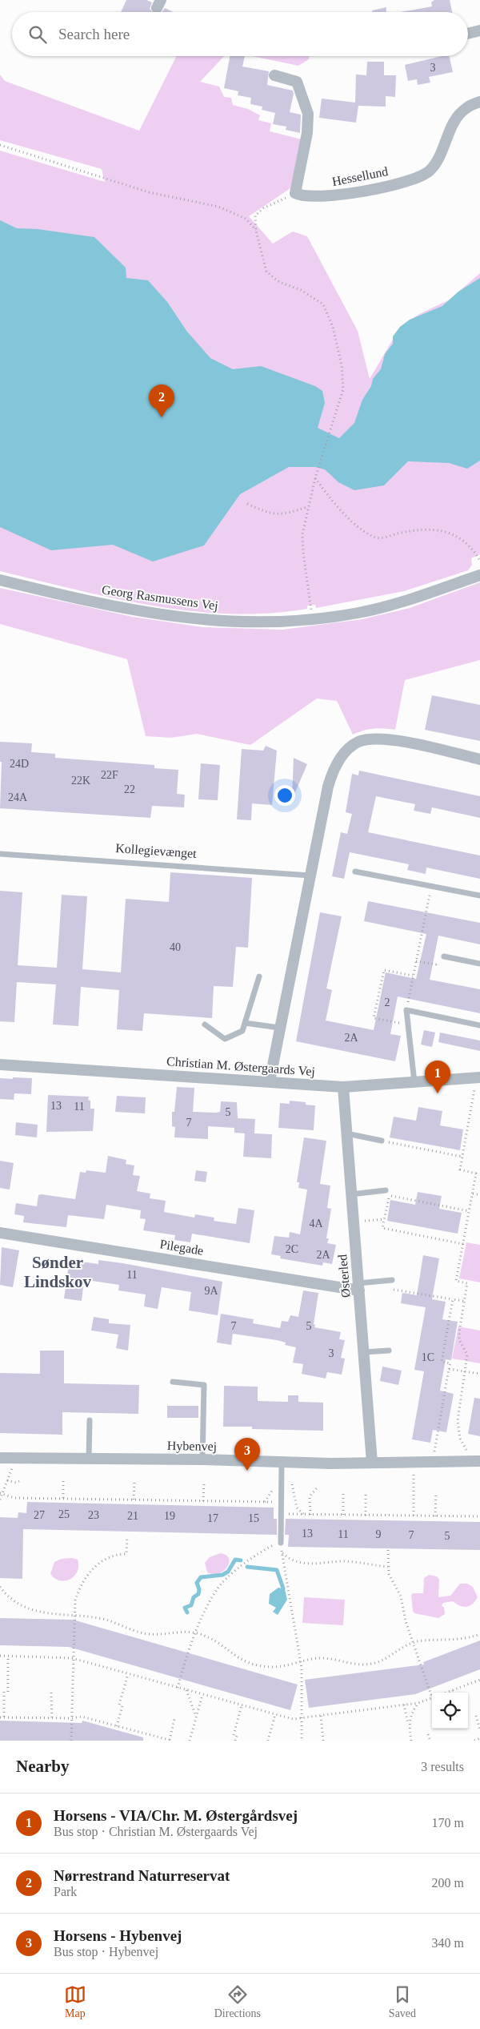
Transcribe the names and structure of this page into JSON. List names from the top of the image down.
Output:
{
  "streets": {
    "street": [
      "Hessellund",
      "Georg Rasmussens Vej",
      "Christian M. Østergaards Vej",
      "Pilegade",
      "Østerled",
      "Hybenvej"
    ],
    "lane": ["Kollegievænget"]
  },
  "crossings": [
    ["Christian M. Østergaards Vej", "Østerled"],
    ["Pilegade", "Østerled"],
    ["Østerled", "Hybenvej"]
  ],
  "districts": ["Sønder Lindskov"],
  "house_numbers": [
    "3",
    "24D",
    "22F",
    "22K",
    "22",
    "24A",
    "40",
    "2",
    "2A",
    "13",
    "11",
    "5",
    "7",
    "4A",
    "2C",
    "2A",
    "11",
    "9A",
    "7",
    "5",
    "3",
    "1C",
    "25",
    "27",
    "23",
    "21",
    "19",
    "17",
    "15",
    "13",
    "11",
    "9",
    "7",
    "5"
  ],
  "page": {
    "search": "Search here",
    "pins": ["2", "1", "3"],
    "heading": ["Nearby", "3 results"],
    "list": [
      {
        "mark": "1",
        "name": "Horsens - VIA/Chr. M. Østergårdsvej",
        "note": "Bus stop · Christian M. Østergaards Vej",
        "value": "170 m"
      },
      {
        "mark": "2",
        "name": "Nørrestrand Naturreservat",
        "note": "Park",
        "value": "200 m"
      },
      {
        "mark": "3",
        "name": "Horsens - Hybenvej",
        "note": "Bus stop · Hybenvej",
        "value": "340 m"
      }
    ],
    "nav": ["Map", "Directions", "Saved"]
  }
}
